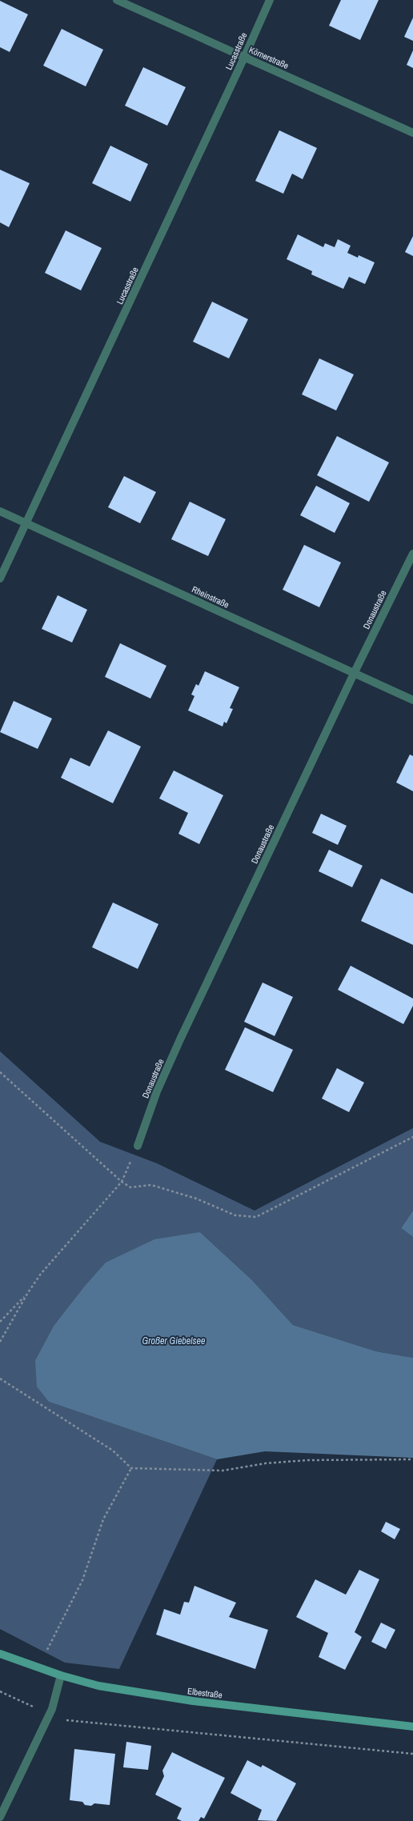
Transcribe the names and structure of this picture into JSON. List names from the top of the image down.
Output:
{
  "streets": {
    "street": [
      "Lucasstraße",
      "Körnerstraße",
      "Rheinstraße",
      "Donaustraße",
      "Elbestraße"
    ]
  },
  "crossings": [
    ["Lucasstraße", "Körnerstraße"],
    ["Lucasstraße", "Rheinstraße"],
    ["Rheinstraße", "Donaustraße"]
  ],
  "water": ["Großer Giebelsee"]
}
